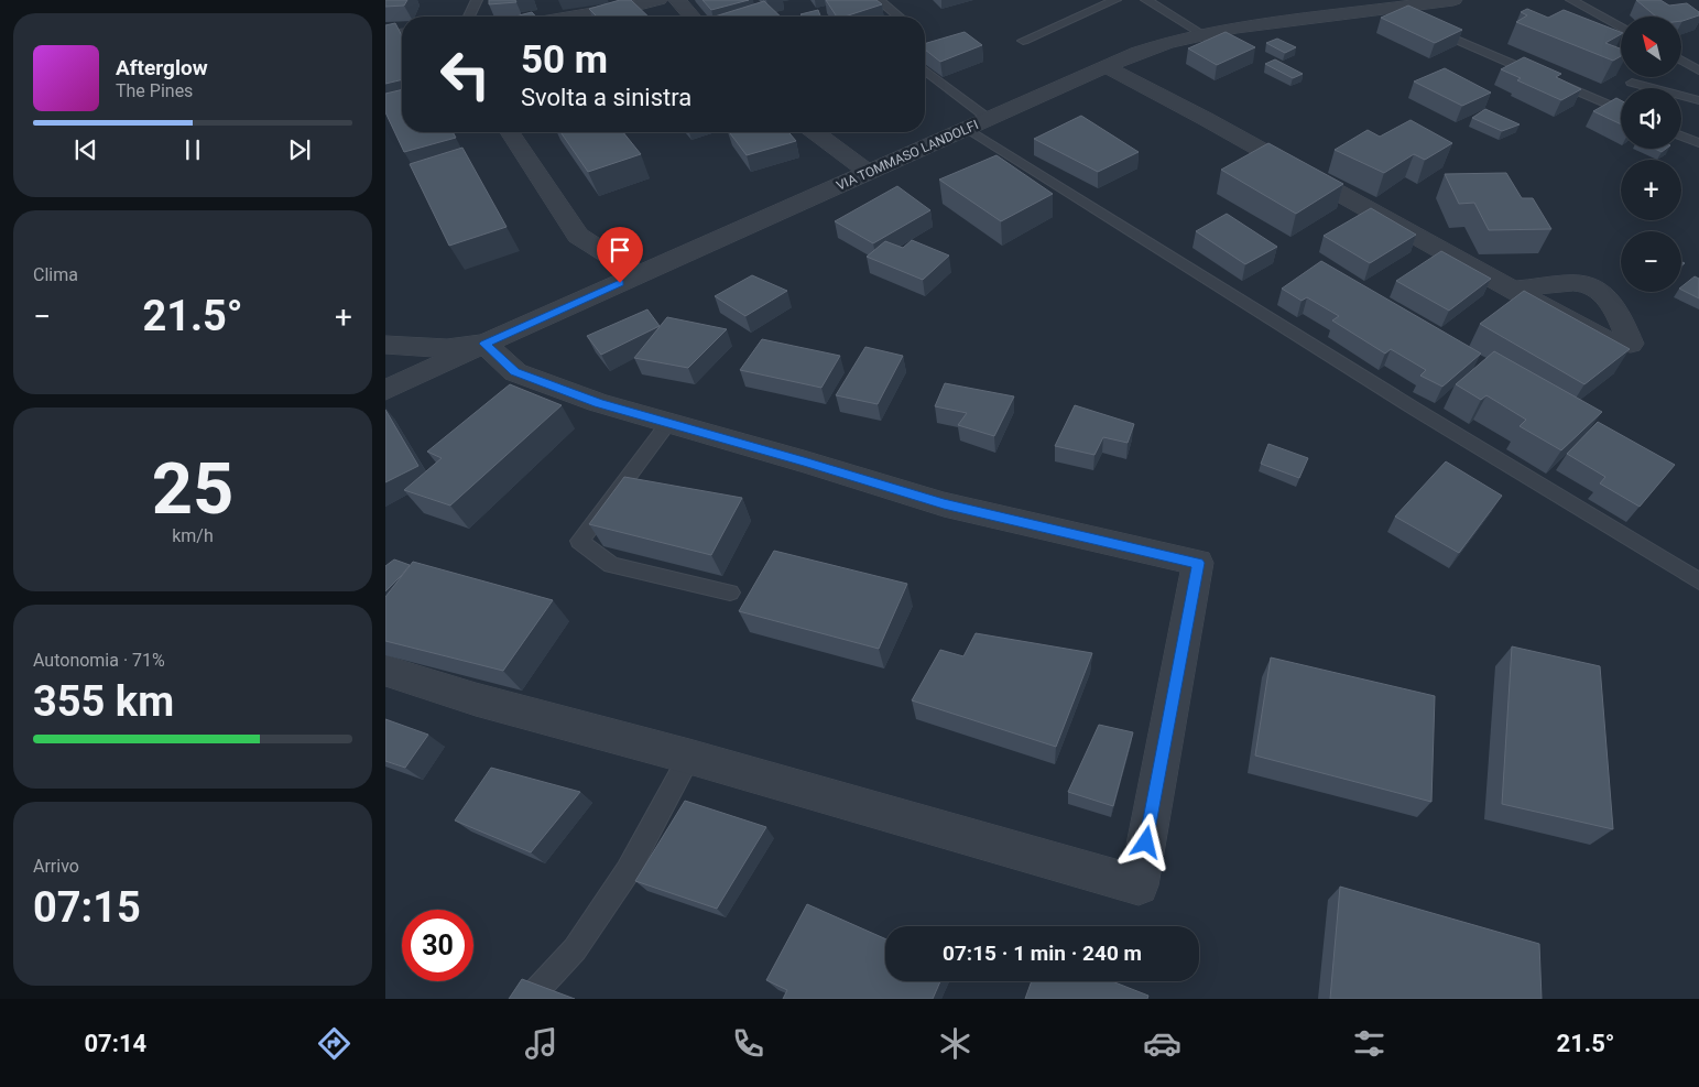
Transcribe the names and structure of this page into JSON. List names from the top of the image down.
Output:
{
  "streets": {
    "street": ["VIA TOMMASO LANDOLFI"]
  },
  "north": "top left",
  "page": {
    "map_buttons": ["+", "−"],
    "turn": ["50 m", "Svolta a sinistra"],
    "song": ["Afterglow", "The Pines"],
    "tile": [
      "Clima",
      ["25", "km/h"],
      ["Autonomia · 71%", "355 km"],
      ["Arrivo", "07:15"]
    ],
    "heat": ["−", "21.5°", "+"],
    "limit": "30",
    "trip": "07:15 · 1 min · 240 m",
    "tabs": ["07:14", "21.5°"]
  }
}
